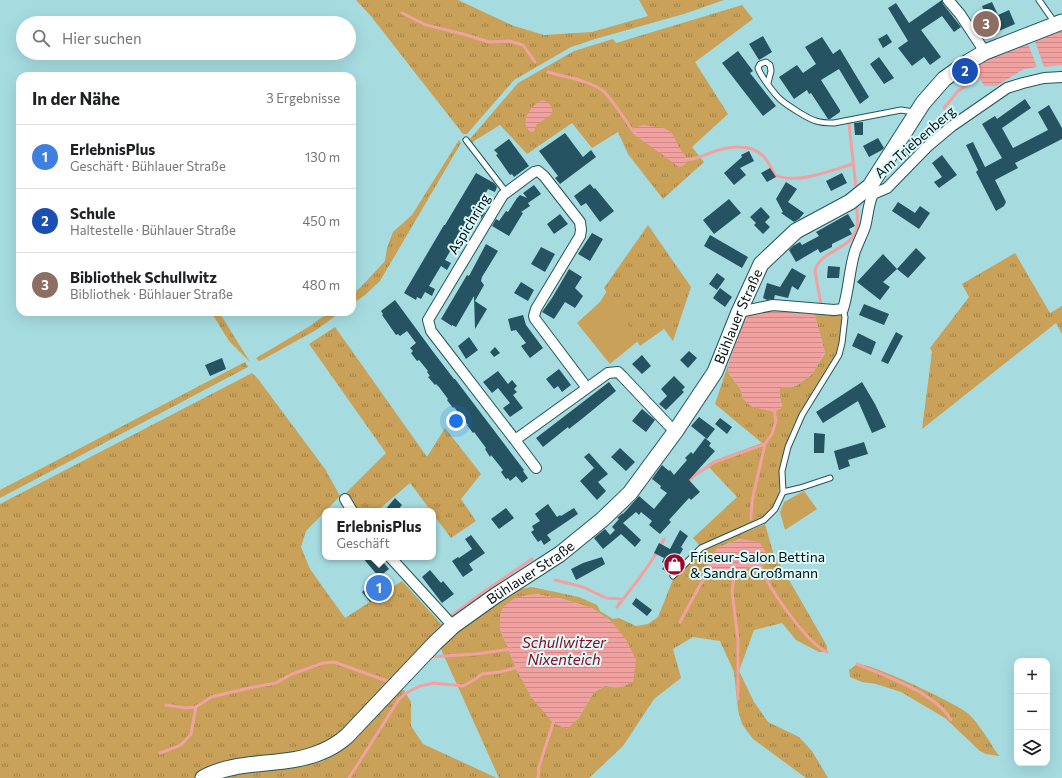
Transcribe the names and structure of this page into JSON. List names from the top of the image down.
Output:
{
  "streets": {
    "street": ["Am Triebenberg", "Aspichring", "Bühlauer Straße"]
  },
  "crossings": [
    ["Am Triebenberg", "Bühlauer Straße"]
  ],
  "water": ["Schullwitzer Nixenteich"],
  "places": {
    "shop": ["Friseur-Salon Bettina & Sandra Großmann"]
  },
  "page": {
    "pins": ["3", "2", "1"],
    "search": "Hier suchen",
    "heading": ["In der Nähe", "3 Ergebnisse"],
    "list": [
      {
        "mark": "1",
        "name": "ErlebnisPlus",
        "note": "Geschäft · Bühlauer Straße",
        "value": "130 m"
      },
      {
        "mark": "2",
        "name": "Schule",
        "note": "Haltestelle · Bühlauer Straße",
        "value": "450 m"
      },
      {
        "mark": "3",
        "name": "Bibliothek Schullwitz",
        "note": "Bibliothek · Bühlauer Straße",
        "value": "480 m"
      }
    ],
    "popup": ["ErlebnisPlus", "Geschäft"],
    "map_buttons": ["+", "−"]
  }
}
